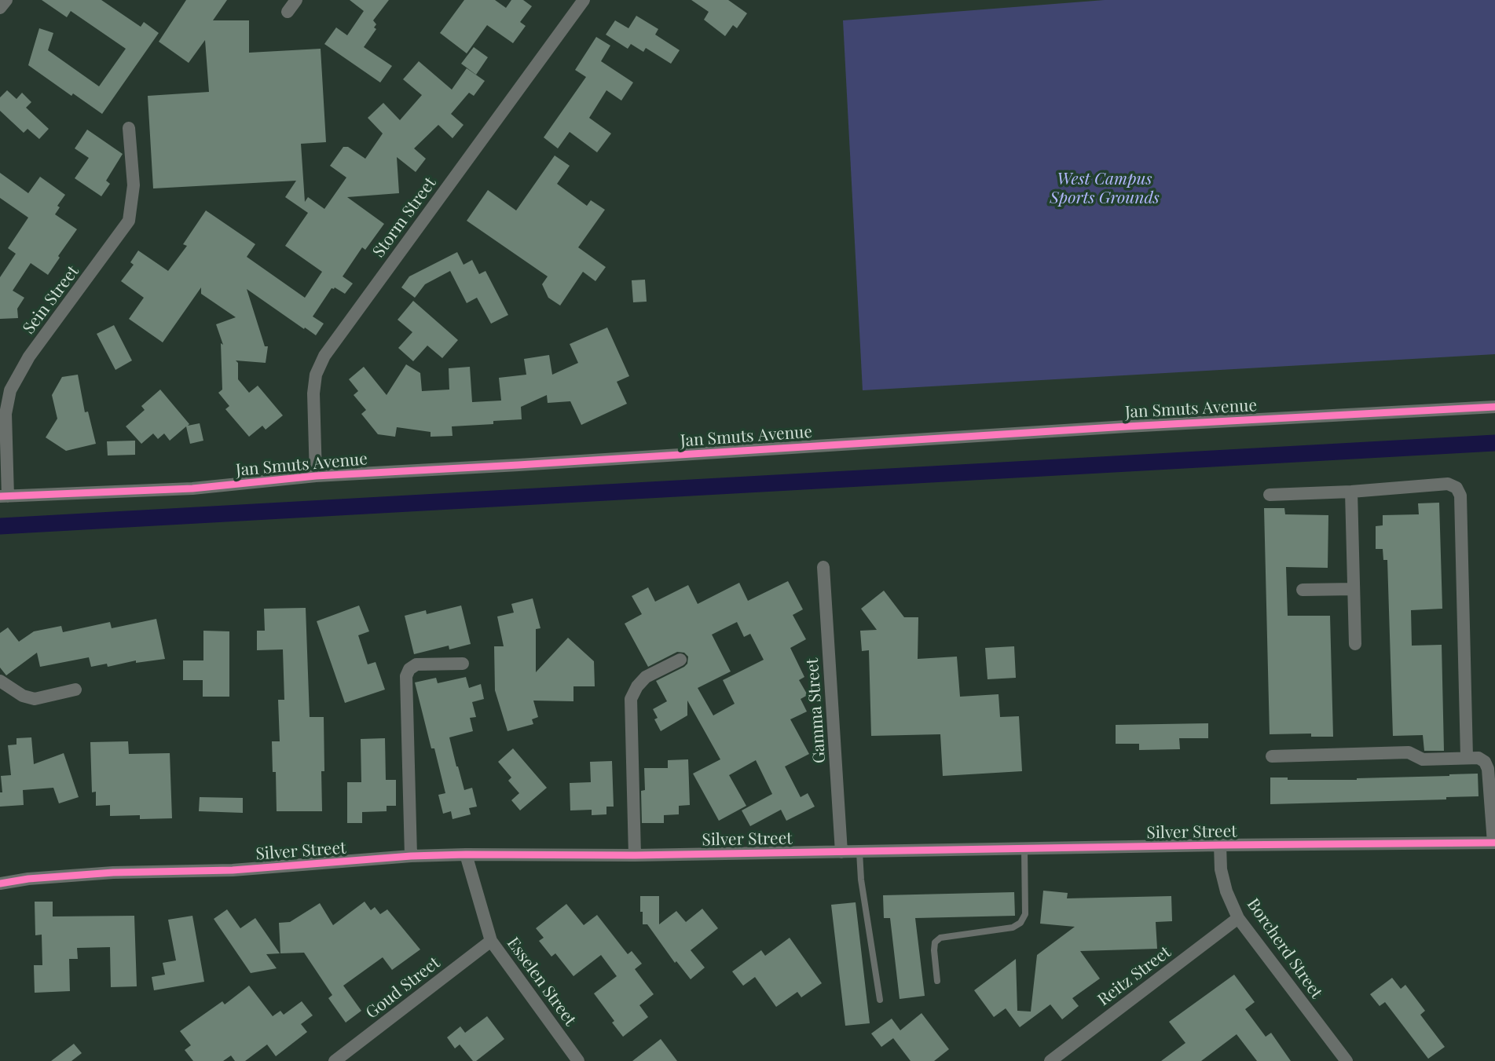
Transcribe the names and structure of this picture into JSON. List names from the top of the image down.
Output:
{
  "streets": {
    "street": [
      "Storm Street",
      "Sein Street",
      "Jan Smuts Avenue",
      "Gamma Street",
      "Silver Street",
      "Borcherd Street",
      "Reitz Street",
      "Esselen Street",
      "Goud Street"
    ]
  },
  "crossings": [
    ["Storm Street", "Jan Smuts Avenue"],
    ["Sein Street", "Jan Smuts Avenue"],
    ["Gamma Street", "Silver Street"],
    ["Silver Street", "Borcherd Street"],
    ["Silver Street", "Esselen Street"],
    ["Borcherd Street", "Reitz Street"],
    ["Esselen Street", "Goud Street"]
  ],
  "parks": ["West Campus Sports Grounds"]
}
